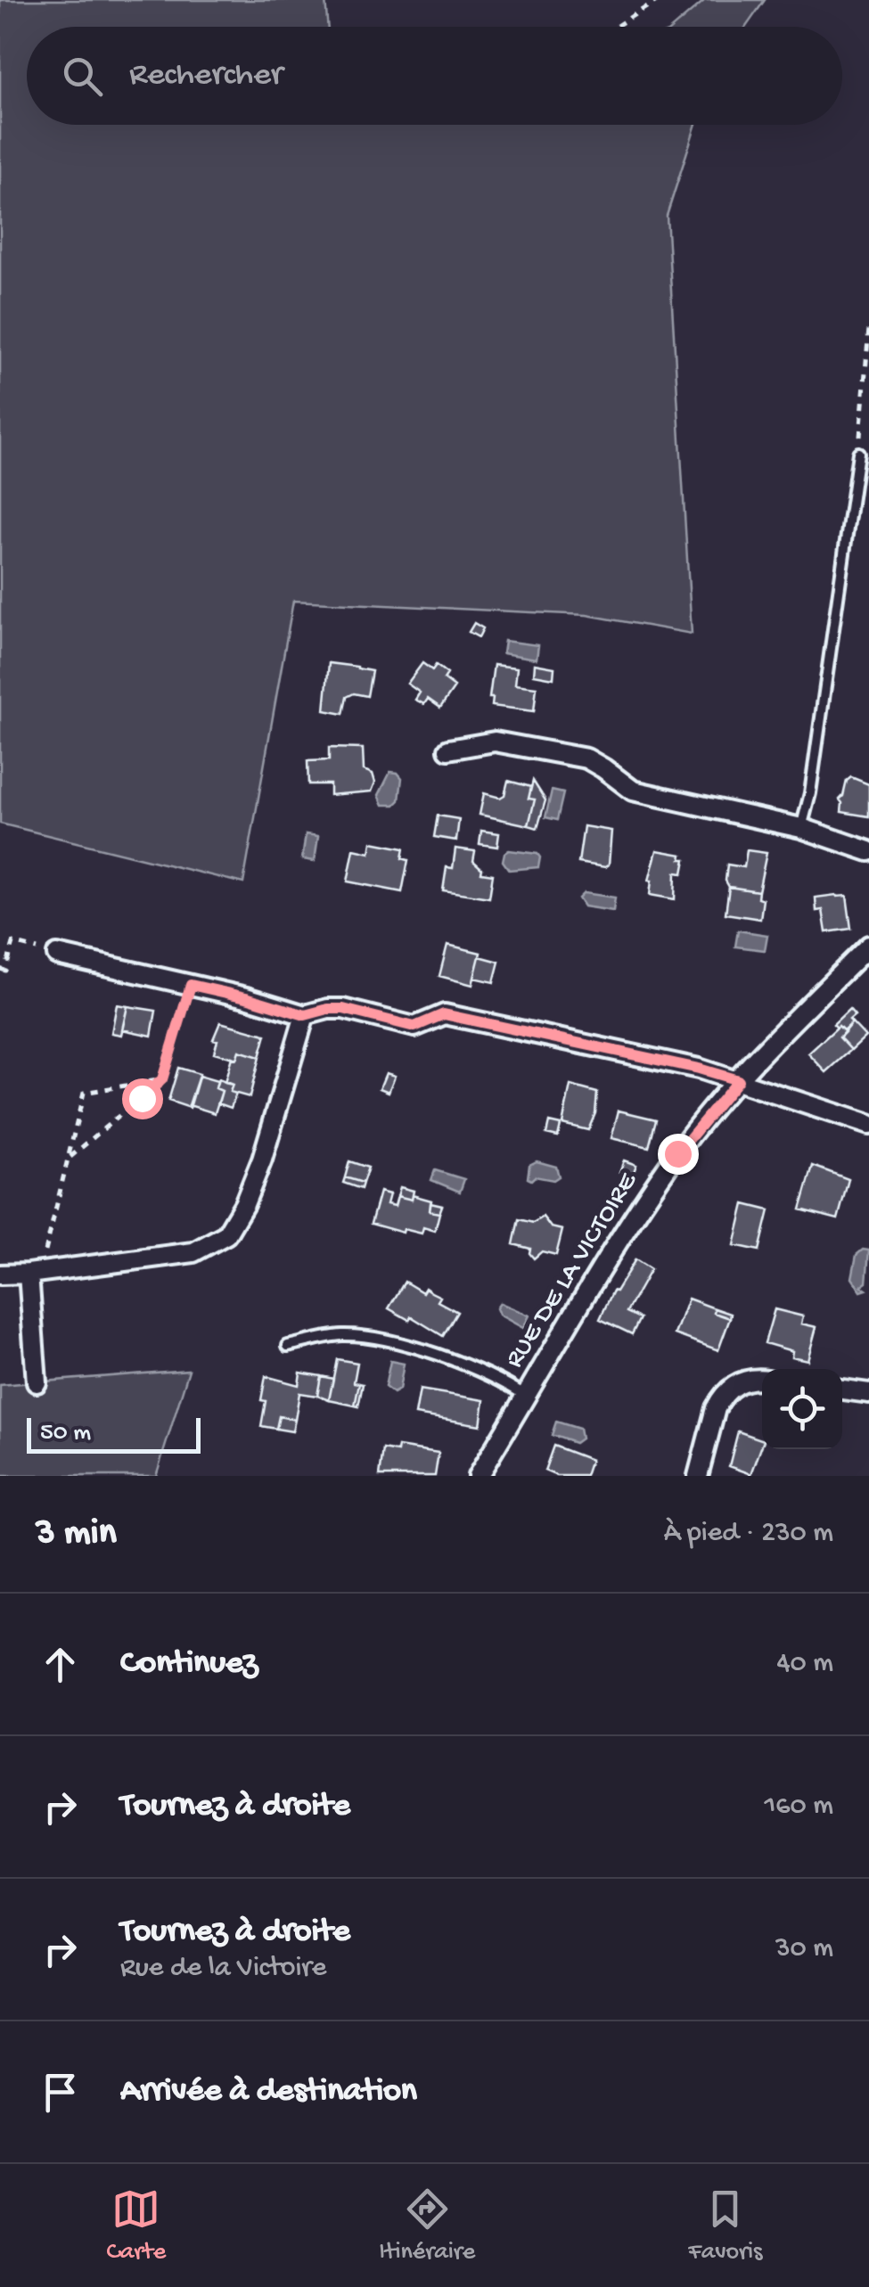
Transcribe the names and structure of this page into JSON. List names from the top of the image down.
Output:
{
  "streets": {
    "street": ["RUE DE LA VICTOIRE"]
  },
  "scale_bar": "50 m",
  "page": {
    "search": "Rechercher",
    "scale": "50 m",
    "heading": ["3 min", "À pied · 230 m"],
    "list": [
      ["Continuez", "40 m"],
      ["Tournez à droite", "160 m"],
      ["Tournez à droite", "Rue de la Victoire", "30 m"],
      "Arrivée à destination"
    ],
    "nav": ["Carte", "Itinéraire", "Favoris"]
  }
}
